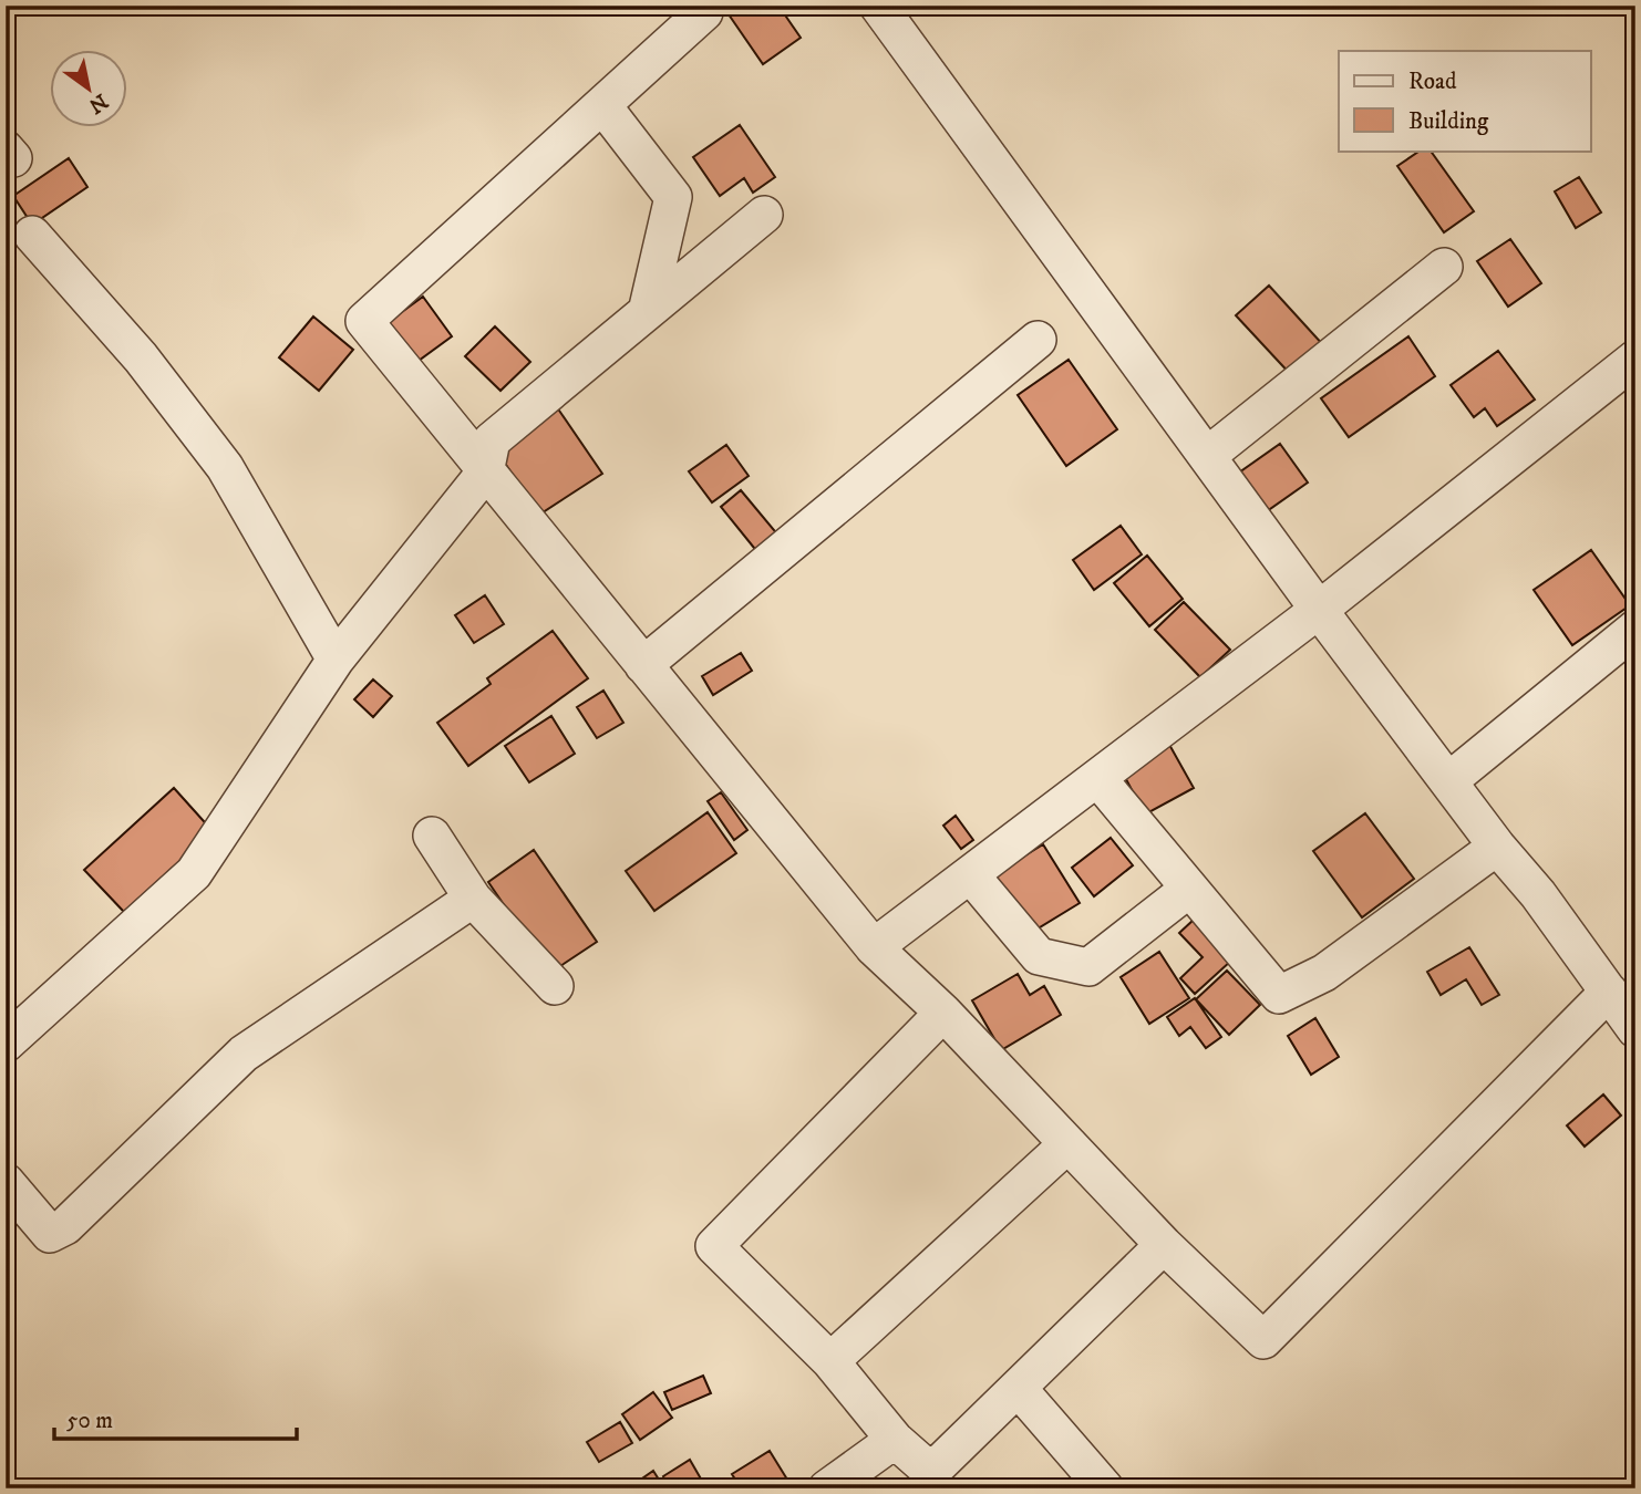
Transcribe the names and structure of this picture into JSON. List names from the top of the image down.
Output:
{
  "legend": ["Road", "Building"],
  "scale_bar": "50 m",
  "north": "bottom right"
}
